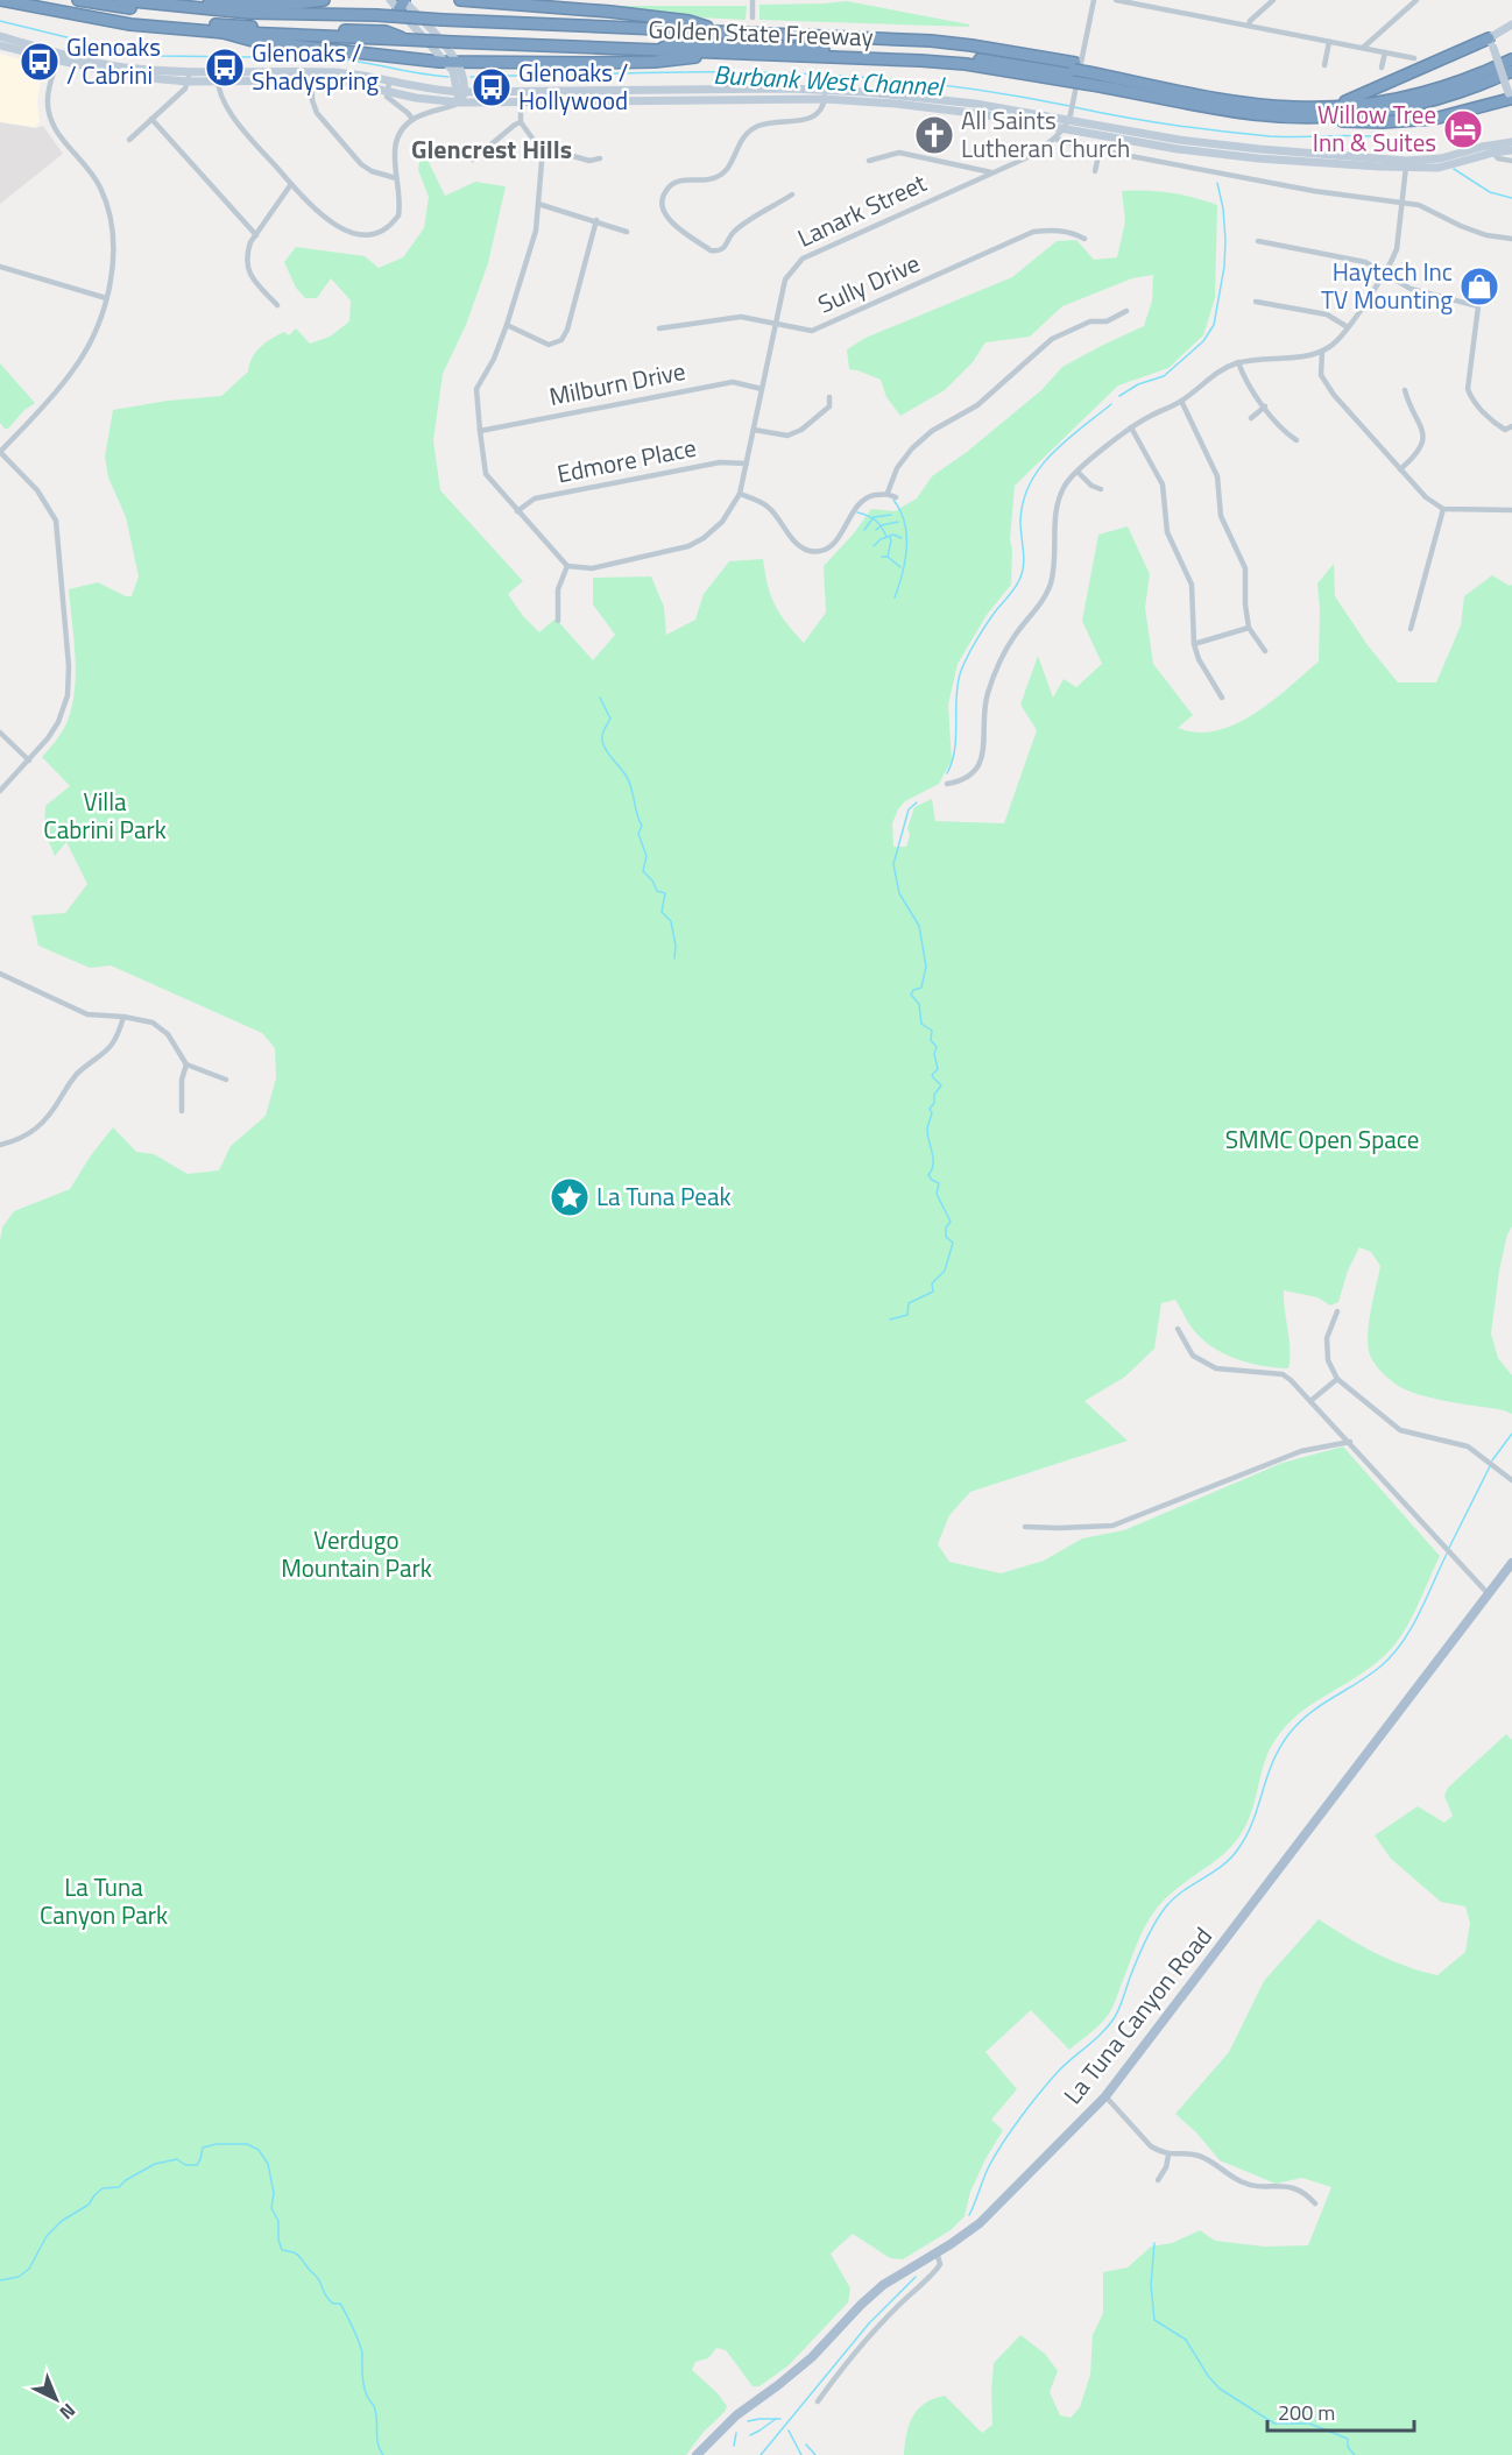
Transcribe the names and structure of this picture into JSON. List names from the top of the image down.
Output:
{
  "streets": {
    "highway": ["Golden State Freeway"],
    "main road": ["La Tuna Canyon Road"],
    "street": [
      "Lanark Street",
      "Sully Drive",
      "Milburn Drive",
      "Edmore Place"
    ]
  },
  "crossings": [
    ["Lanark Street", "Sully Drive"],
    ["Lanark Street", "Milburn Drive"],
    ["Lanark Street", "Edmore Place"]
  ],
  "districts": ["Glencrest Hills"],
  "water": ["Burbank West Channel"],
  "parks": [
    "Villa Cabrini Park",
    "SMMC Open Space",
    "Verdugo Mountain Park",
    "La Tuna Canyon Park"
  ],
  "places": {
    "bus stop": ["Glenoaks / Cabrini", "Glenoaks / Shadyspring", "Glenoaks / Hollywood"],
    "hotel": ["Willow Tree Inn & Suites"],
    "church": ["All Saints Lutheran Church"],
    "shop": ["Haytech Inc TV Mounting"],
    "place": ["La Tuna Peak"]
  },
  "scale_bar": "200 m",
  "north": "bottom right"
}
